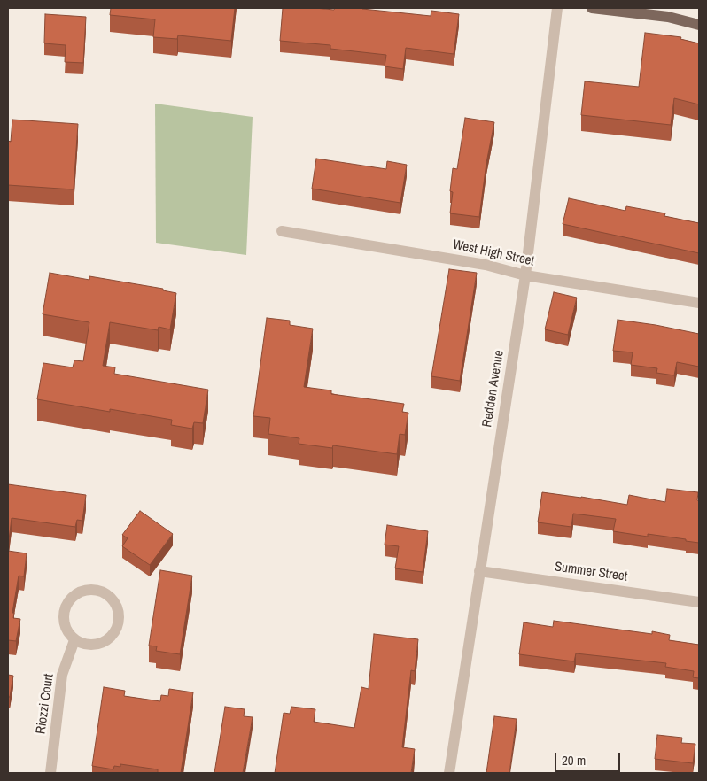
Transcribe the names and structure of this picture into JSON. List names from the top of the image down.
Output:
{
  "streets": {
    "street": [
      "West High Street",
      "Redden Avenue",
      "Summer Street",
      "Riozzi Court"
    ]
  },
  "crossings": [
    ["West High Street", "Redden Avenue"],
    ["Redden Avenue", "Summer Street"]
  ],
  "scale_bar": "20 m"
}
